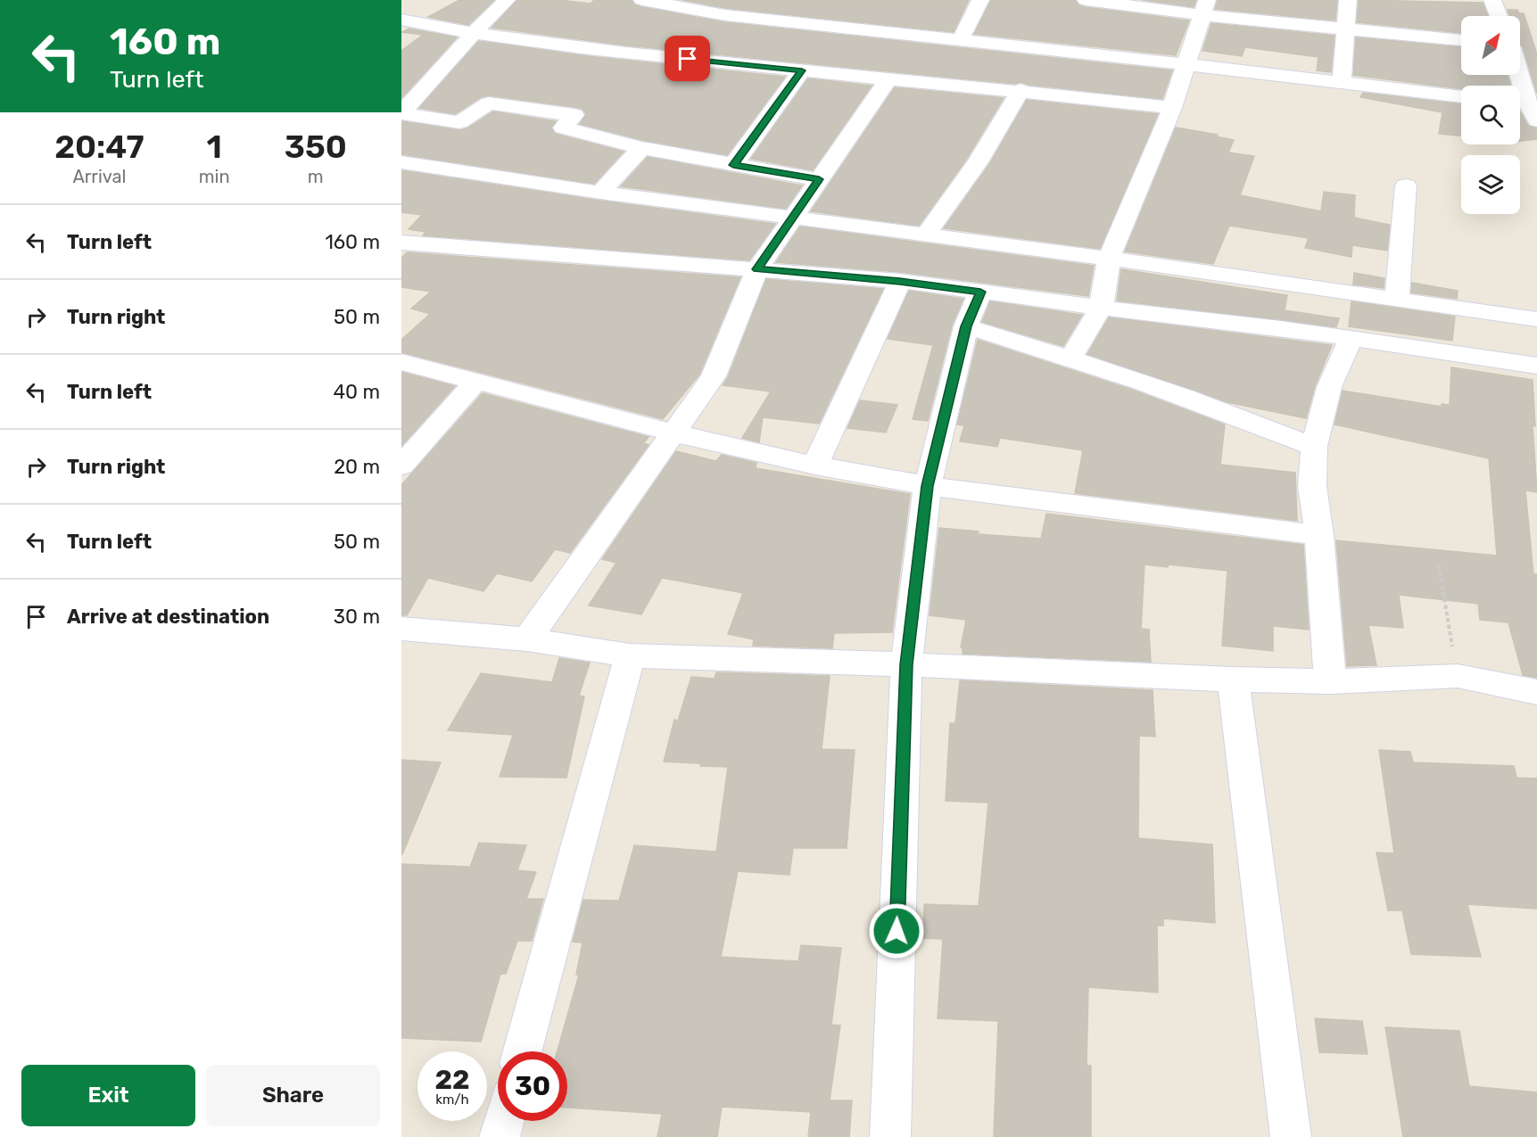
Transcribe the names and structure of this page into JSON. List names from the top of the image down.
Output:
{
  "north": "top right",
  "page": {
    "turn": ["160 m", "Turn left"],
    "eta": [
      "20:47",
      "Arrival",
      "1",
      "min",
      "350",
      "m"
    ],
    "list": [
      {
        "name": "Turn left",
        "value": "160 m"
      },
      {
        "name": "Turn right",
        "value": "50 m"
      },
      {
        "name": "Turn left",
        "value": "40 m"
      },
      {
        "name": "Turn right",
        "value": "20 m"
      },
      {
        "name": "Turn left",
        "value": "50 m"
      },
      {
        "name": "Arrive at destination",
        "value": "30 m"
      }
    ],
    "speed": "22 km/h",
    "limit": "30",
    "buttons": ["Exit", "Share"]
  }
}
